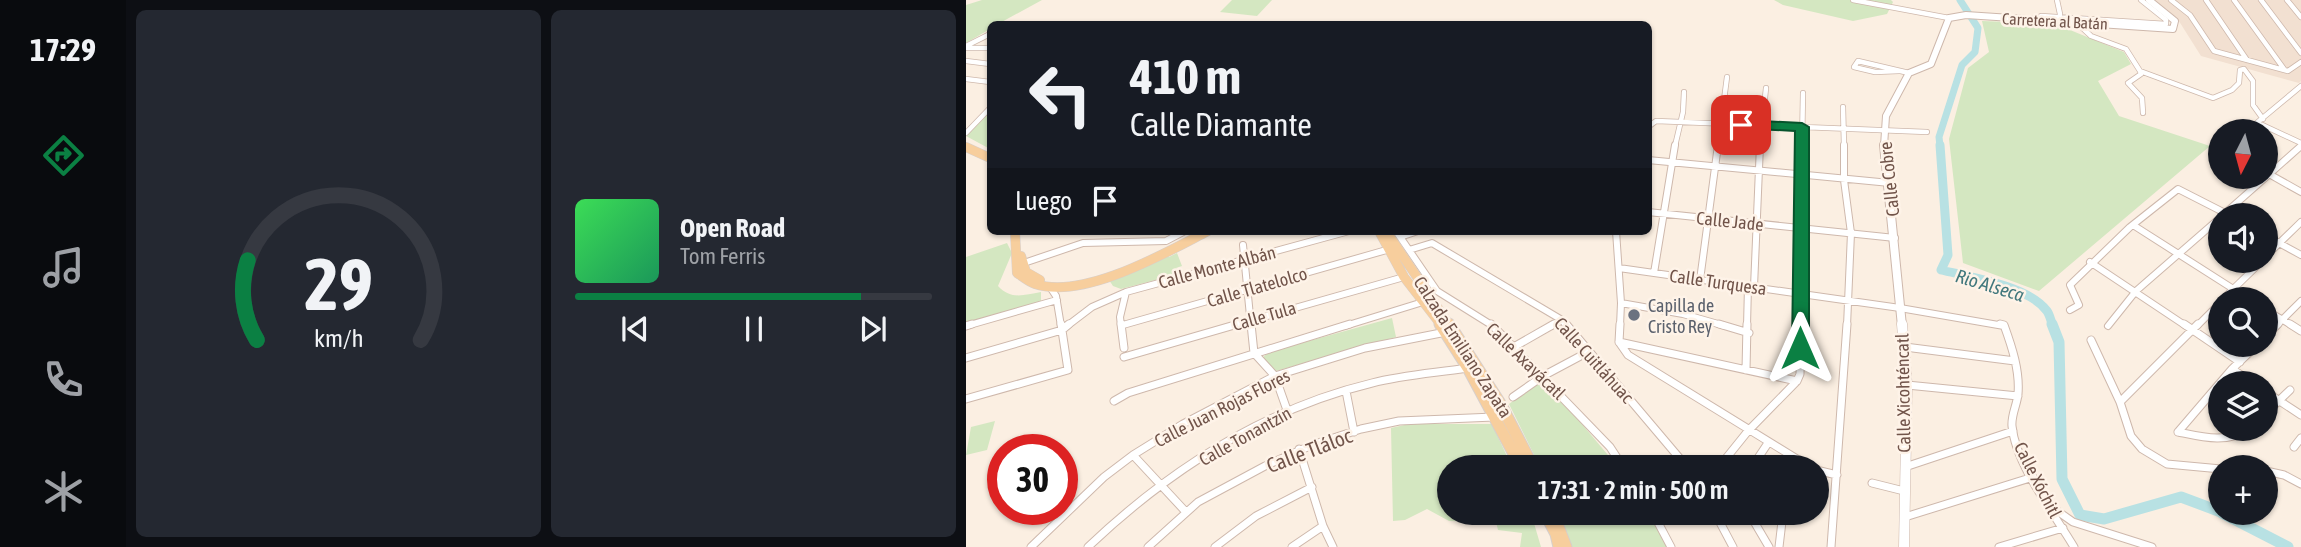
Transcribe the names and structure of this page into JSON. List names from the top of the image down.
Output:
{
  "streets": {
    "main road": ["Calzada Emiliano Zapata"],
    "street": [
      "Carretera al Batán",
      "Calle Cobre",
      "Calle Jade",
      "Calle Monte Albán",
      "Calle Turquesa",
      "Calle Tlatelolco",
      "Calle Tula",
      "Calle Cuitláhuac",
      "Calle Axayácatl",
      "Calle Xicohténcatl",
      "Calle Juan Rojas Flores",
      "Calle Tonantzín",
      "Calle Tláloc",
      "Calle Xóchitl"
    ]
  },
  "crossings": [
    ["Carretera al Batán", "Calle Cobre"],
    ["Calle Cobre", "Calle Jade"],
    ["Calle Cobre", "Calle Xicohténcatl"],
    ["Calle Jade", "Calle Xicohténcatl"],
    ["Calle Turquesa", "Calle Xicohténcatl"],
    ["Calle Turquesa", "Calle Xóchitl"],
    ["Calle Tlatelolco", "Calzada Emiliano Zapata"],
    ["Calle Tula", "Calzada Emiliano Zapata"],
    ["Calzada Emiliano Zapata", "Calle Juan Rojas Flores"],
    ["Calzada Emiliano Zapata", "Calle Tonantzín"],
    ["Calzada Emiliano Zapata", "Calle Tláloc"],
    ["Calle Cuitláhuac", "Calle Axayácatl"]
  ],
  "water": ["Rio Alseca"],
  "places": ["Capilla de Cristo Rey"],
  "north": "bottom",
  "page": {
    "tabs": "17:29",
    "turn": ["410 m", "Calle Diamante"],
    "map_buttons": "+",
    "then": "Luego",
    "song": ["Open Road", "Tom Ferris"],
    "limit": "30",
    "trip": "17:31 · 2 min · 500 m",
    "gauge": ["29", "km/h"]
  }
}
